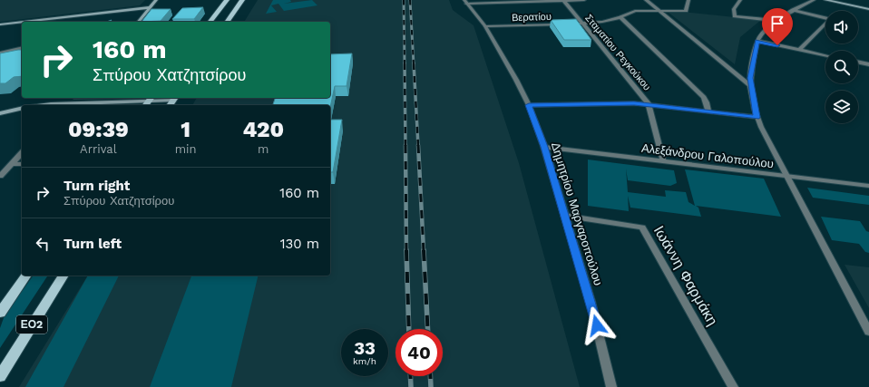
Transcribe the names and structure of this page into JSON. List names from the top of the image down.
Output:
{
  "streets": {
    "main road": ["ΕΟ2"],
    "street": [
      "Βερατίου",
      "Σταματίου Ρεγκούκου",
      "Αλεξάνδρου Γαλοπούλου",
      "Δημητρίου Μαργαροπούλου",
      "Ιωάννη Φαρμάκη"
    ]
  },
  "crossings": [
    ["Βερατίου", "Σταματίου Ρεγκούκου"],
    ["Βερατίου", "Δημητρίου Μαργαροπούλου"],
    ["Σταματίου Ρεγκούκου", "Αλεξάνδρου Γαλοπούλου"],
    ["Αλεξάνδρου Γαλοπούλου", "Δημητρίου Μαργαροπούλου"],
    ["Δημητρίου Μαργαροπούλου", "Ιωάννη Φαρμάκη"]
  ],
  "page": {
    "turn": ["160 m", "Σπύρου Χατζητσίρου"],
    "eta": [
      "09:39",
      "Arrival",
      "1",
      "min",
      "420",
      "m"
    ],
    "list": [
      {
        "name": "Turn right",
        "note": "Σπύρου Χατζητσίρου",
        "value": "160 m"
      },
      {
        "name": "Turn left",
        "value": "130 m"
      }
    ],
    "speed": "33 km/h",
    "limit": "40"
  }
}
